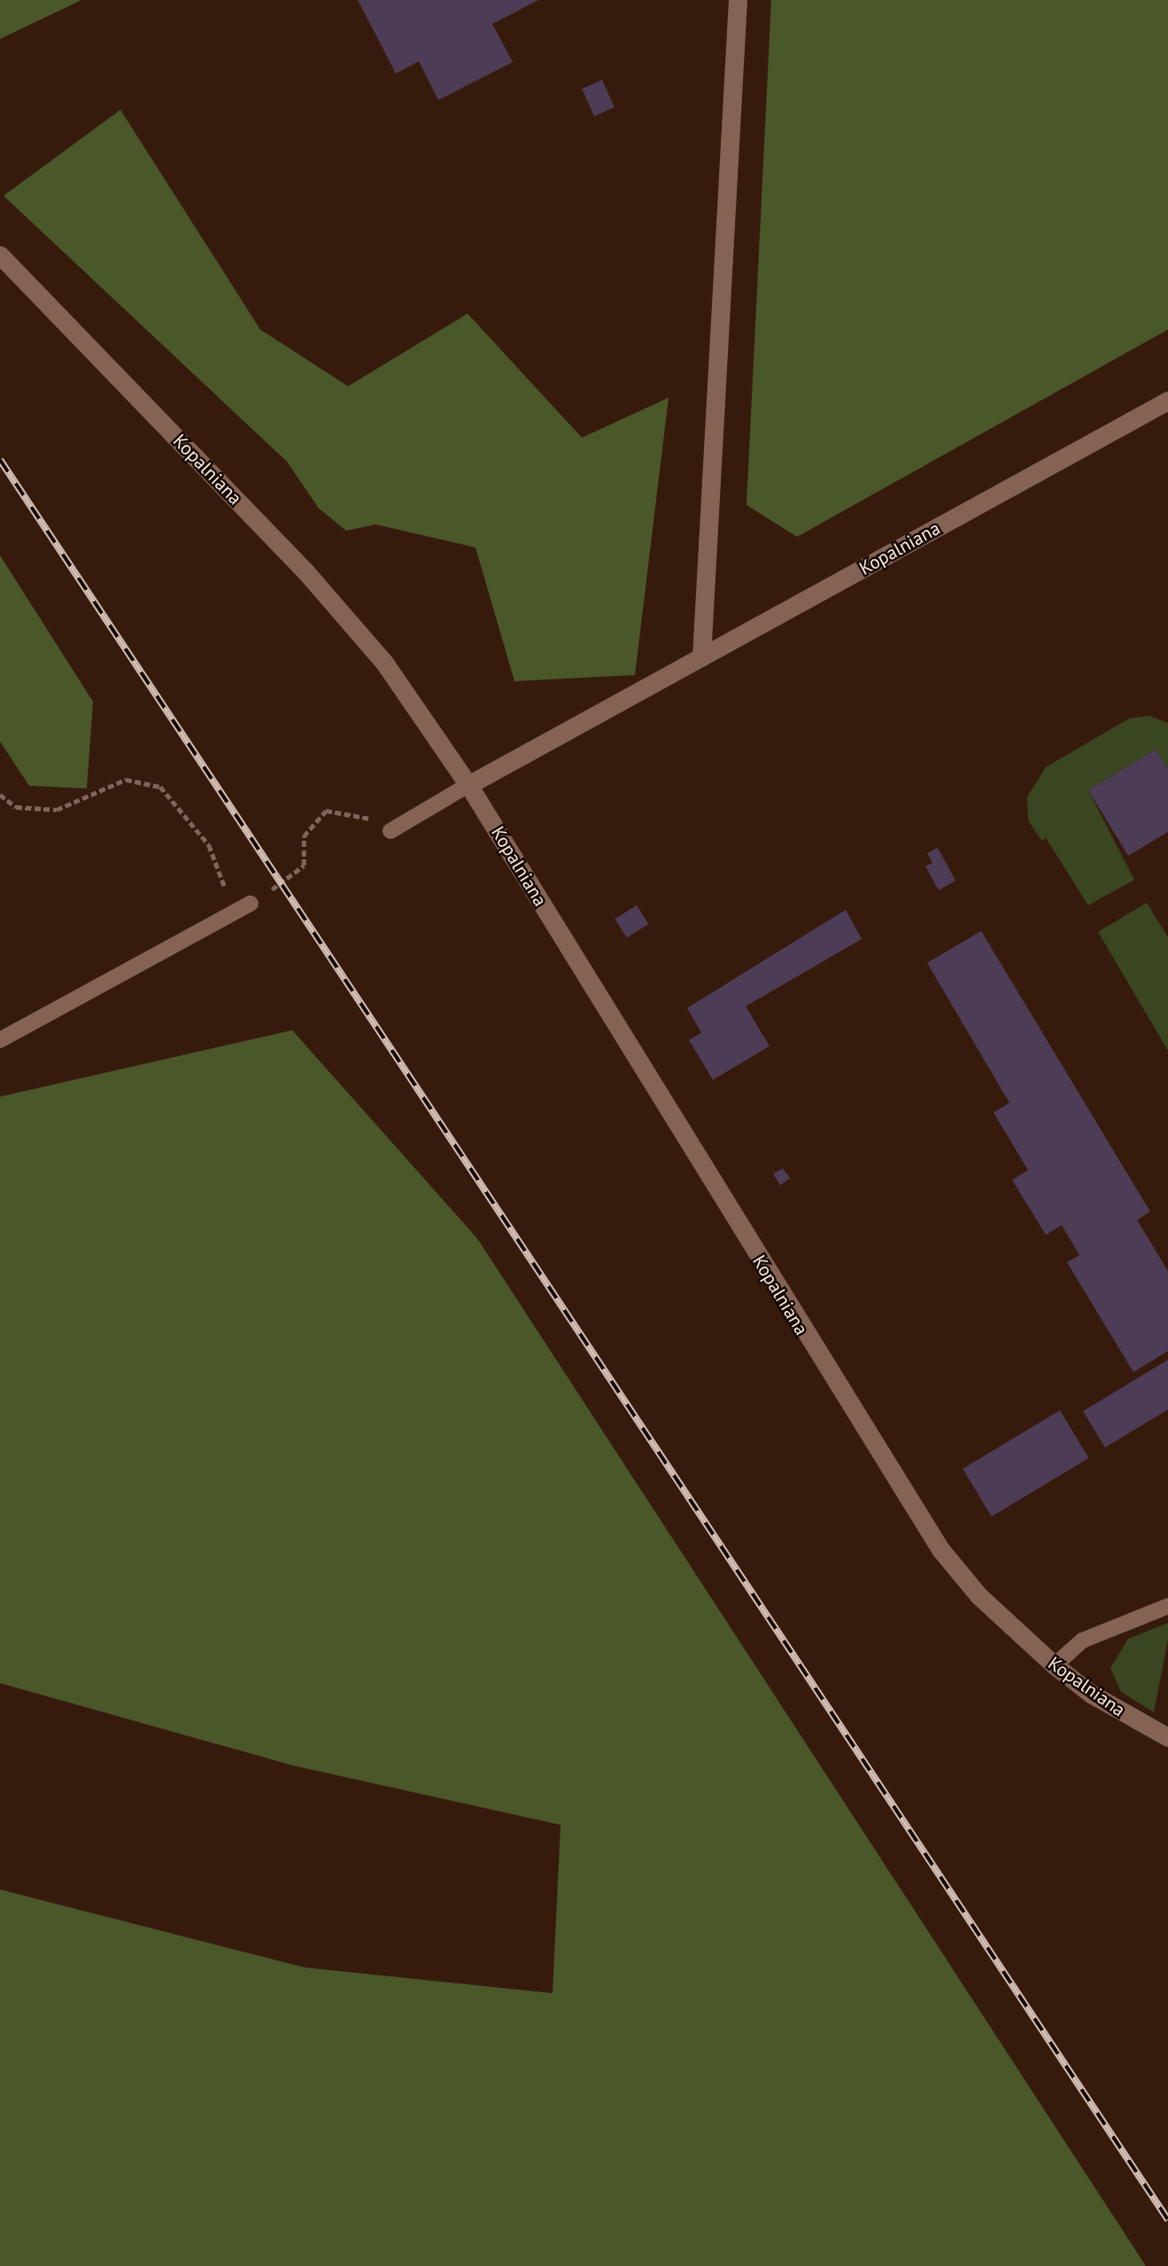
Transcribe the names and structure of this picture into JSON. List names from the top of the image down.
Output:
{
  "streets": {
    "street": ["Kopalniana"]
  }
}
